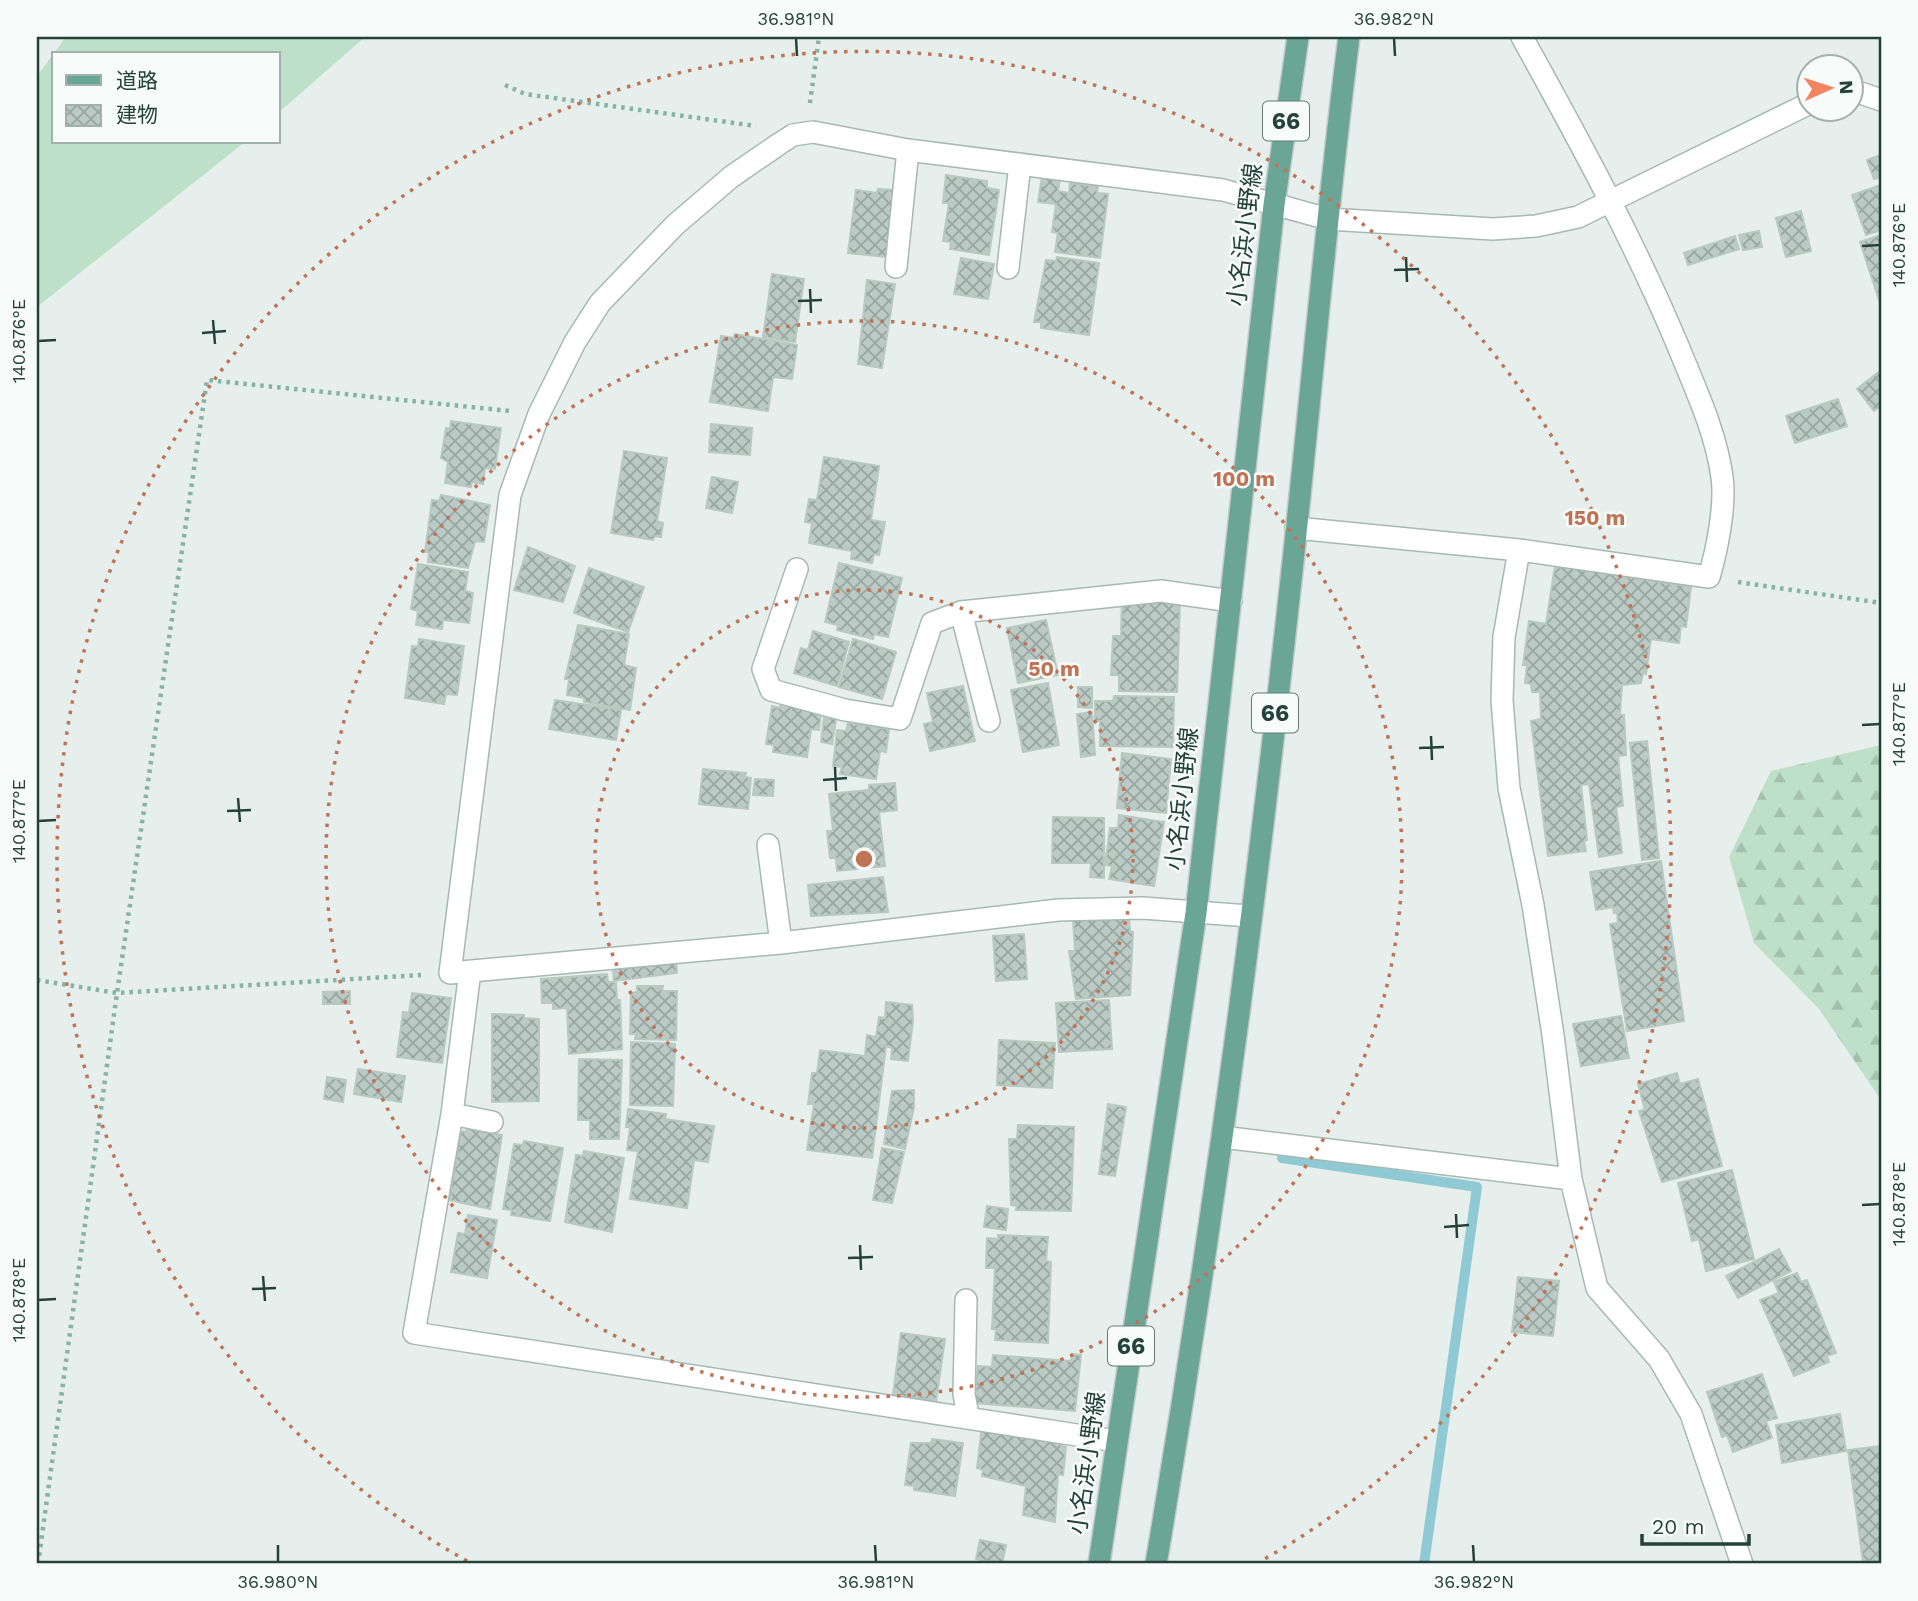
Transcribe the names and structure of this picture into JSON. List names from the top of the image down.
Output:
{
  "streets": {
    "main road": ["66", "小名浜小野線"]
  },
  "legend": ["道路", "建物"],
  "scale_bar": "20 m",
  "north": "right",
  "coordinates": [
    "36.981°N",
    "36.982°N",
    "140.876°E",
    "140.877°E",
    "140.878°E",
    "36.980°N"
  ],
  "rings": ["100 m", "150 m", "50 m"]
}
